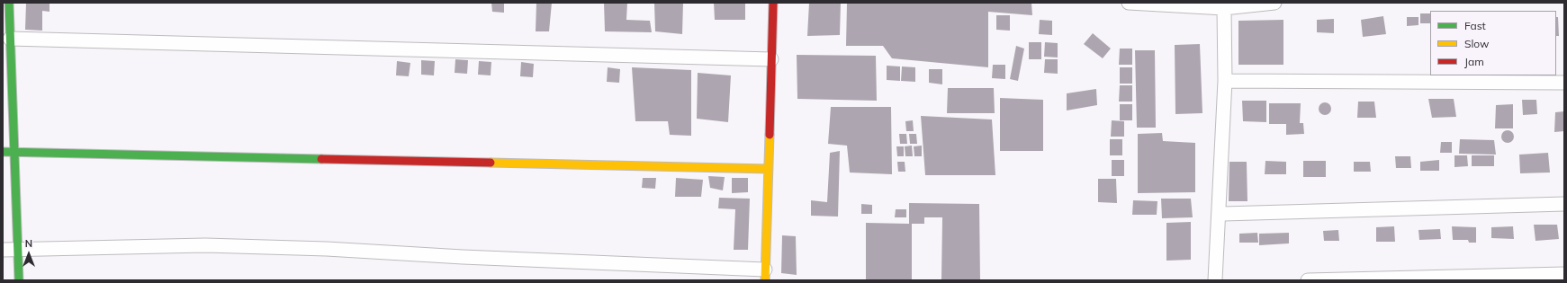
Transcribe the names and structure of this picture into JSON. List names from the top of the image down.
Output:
{
  "legend": ["Fast", "Slow", "Jam"],
  "north": "top"
}
